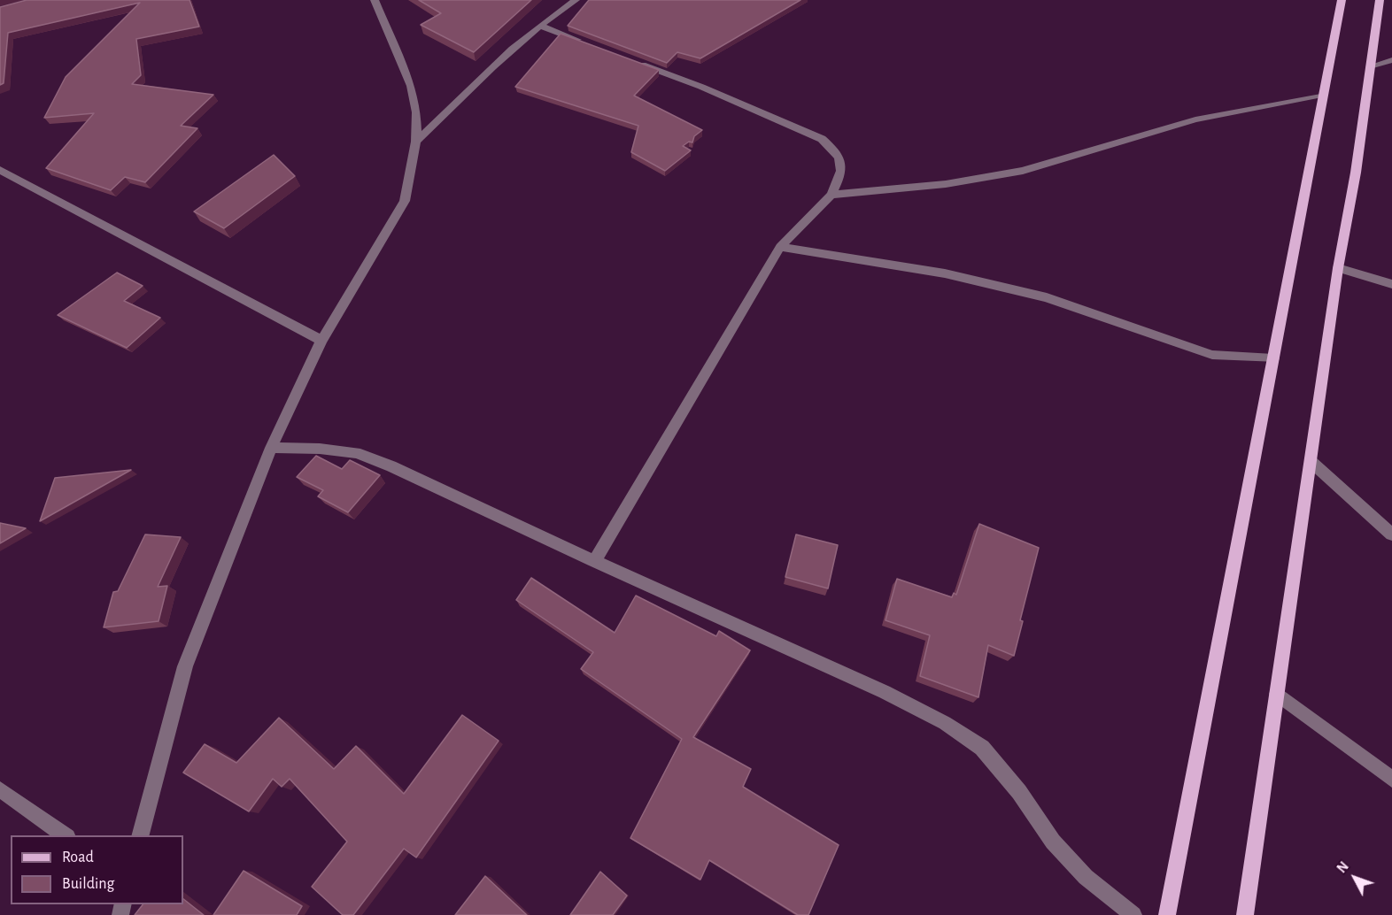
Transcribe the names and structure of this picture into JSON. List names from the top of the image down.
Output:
{
  "legend": ["Road", "Building"],
  "north": "top left"
}
